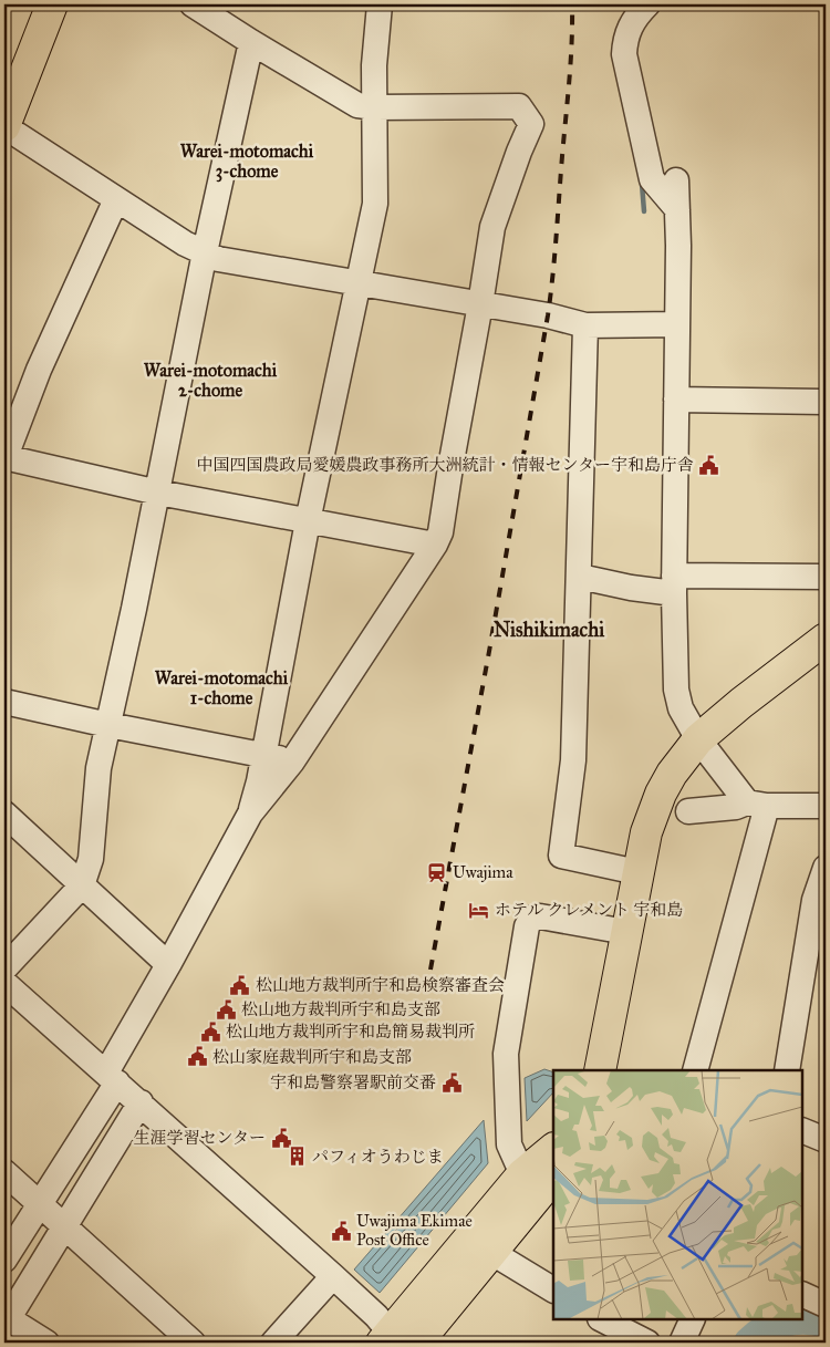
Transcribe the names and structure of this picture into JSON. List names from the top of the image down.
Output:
{
  "districts": [
    "Warei-motomachi 3-chome",
    "Warei-motomachi 2-chome",
    "Nishikimachi",
    "Warei-motomachi 1-chome"
  ],
  "places": {
    "public building": [
      "中国四国農政局愛媛農政事務所大洲統計・情報センター宇和島庁舎",
      "松山地方裁判所宇和島検察審査会",
      "松山地方裁判所宇和島支部",
      "松山地方裁判所宇和島簡易裁判所",
      "松山家庭裁判所宇和島支部",
      "宇和島警察署駅前交番",
      "生涯学習センター",
      "Uwajima Ekimae Post Office"
    ],
    "station": ["Uwajima"],
    "hotel": ["ホテル クレメント 宇和島"],
    "building": ["パフィオうわじま"]
  }
}
